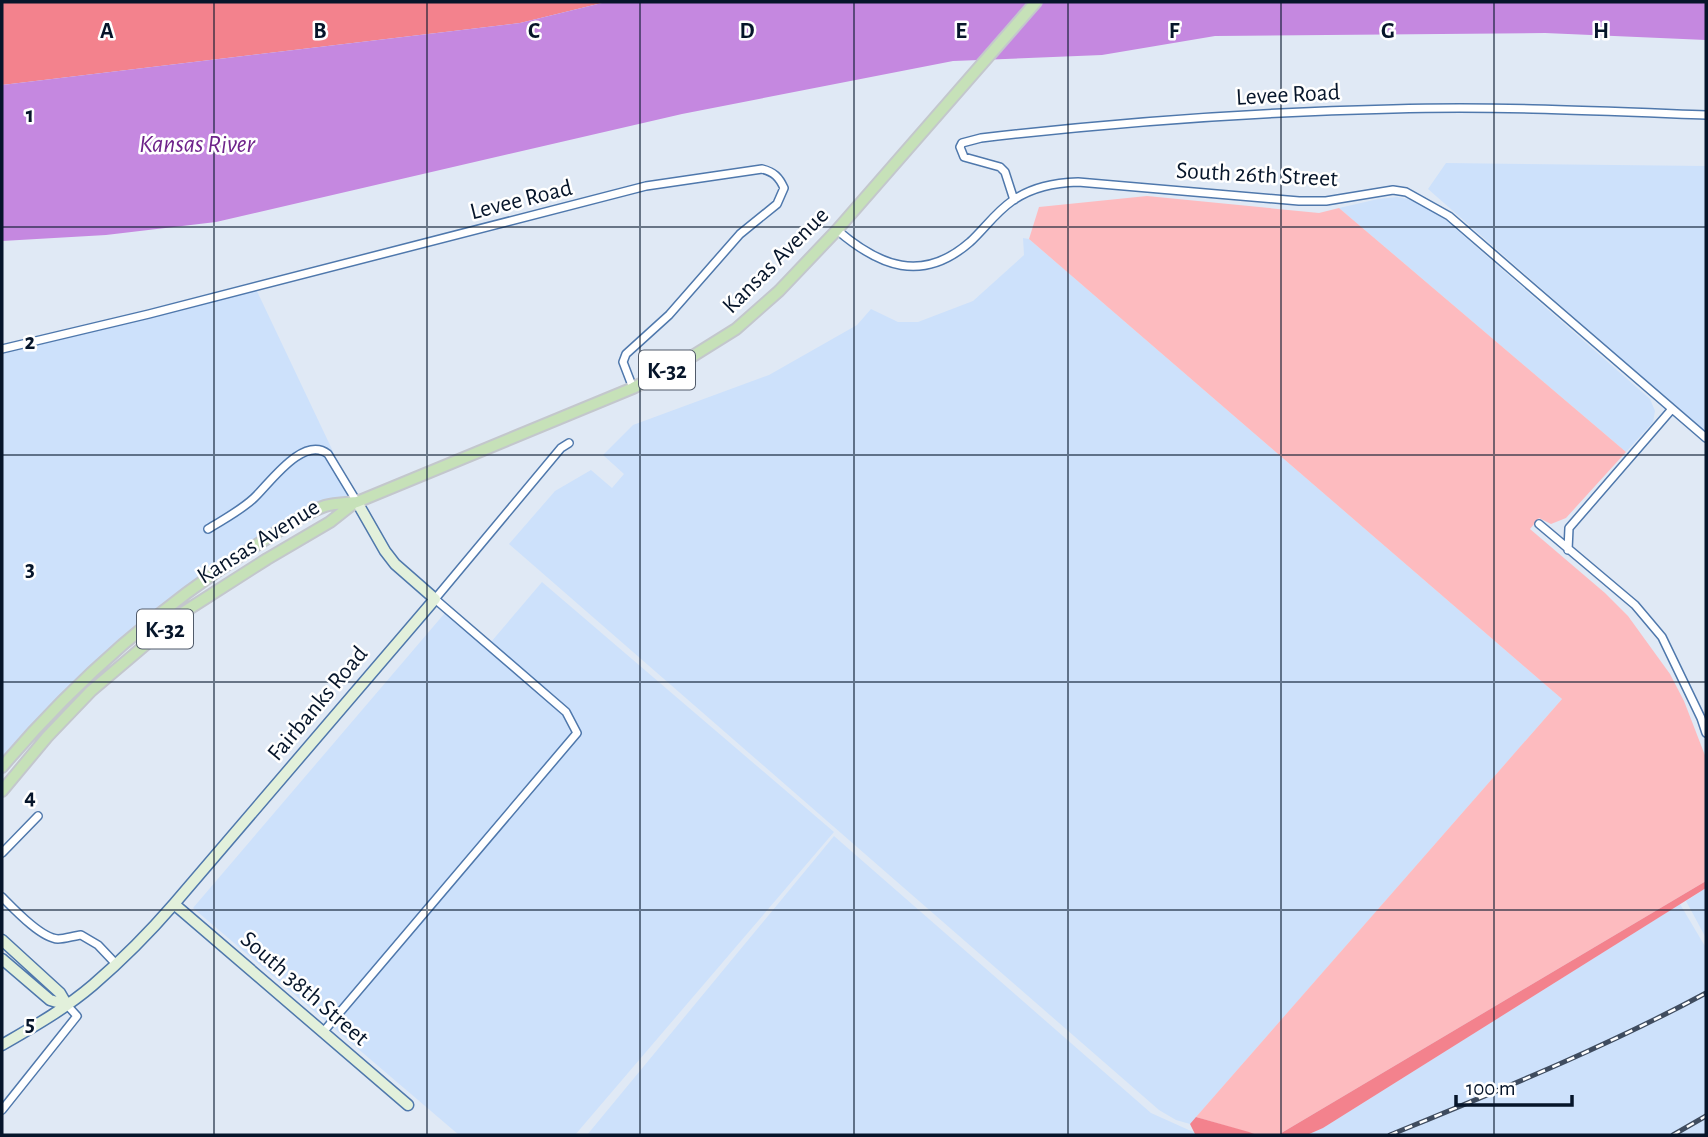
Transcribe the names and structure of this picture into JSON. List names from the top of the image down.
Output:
{
  "streets": {
    "main road": ["Kansas Avenue", "K-32"],
    "street": [
      "Levee Road",
      "South 26th Street",
      "Fairbanks Road",
      "South 38th Street"
    ]
  },
  "crossings": [
    ["Levee Road", "South 26th Street"],
    ["Levee Road", "Kansas Avenue"],
    ["South 26th Street", "Kansas Avenue"],
    ["Fairbanks Road", "South 38th Street"]
  ],
  "water": ["Kansas River"],
  "scale_bar": "100 m",
  "grid": {
    "columns": [
      "A",
      "B",
      "C",
      "D",
      "E",
      "F",
      "G",
      "H"
    ],
    "rows": [
      "1",
      "2",
      "3",
      "4",
      "5"
    ]
  }
}
